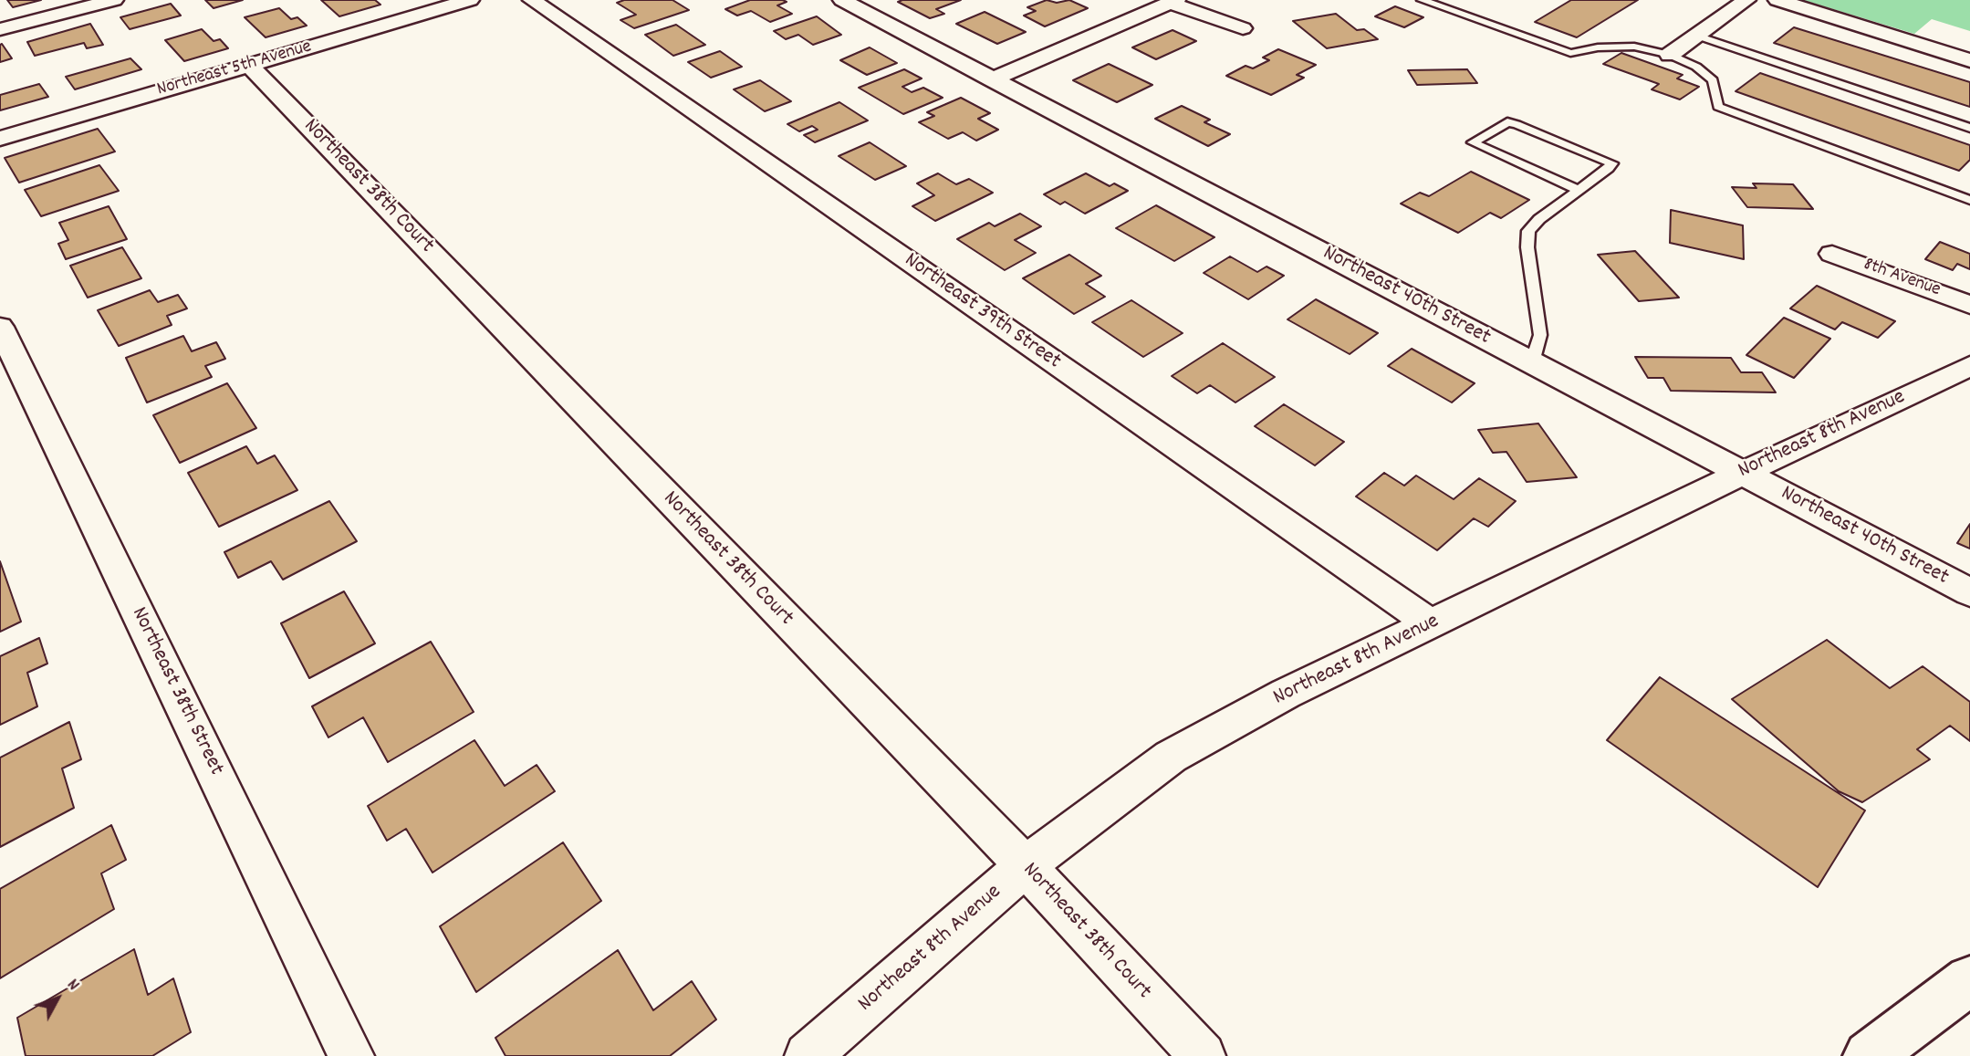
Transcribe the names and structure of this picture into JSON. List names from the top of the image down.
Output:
{
  "streets": {
    "street": [
      "Northeast 5th Avenue",
      "Northeast 38th Court",
      "8th Avenue",
      "Northeast 40th Street",
      "Northeast 39th Street",
      "Northeast 8th Avenue",
      "Northeast 38th Street"
    ]
  },
  "crossings": [
    ["Northeast 5th Avenue", "Northeast 38th Court"],
    ["Northeast 38th Court", "Northeast 8th Avenue"],
    ["Northeast 40th Street", "Northeast 8th Avenue"],
    ["Northeast 39th Street", "Northeast 8th Avenue"]
  ],
  "north": "top right"
}
